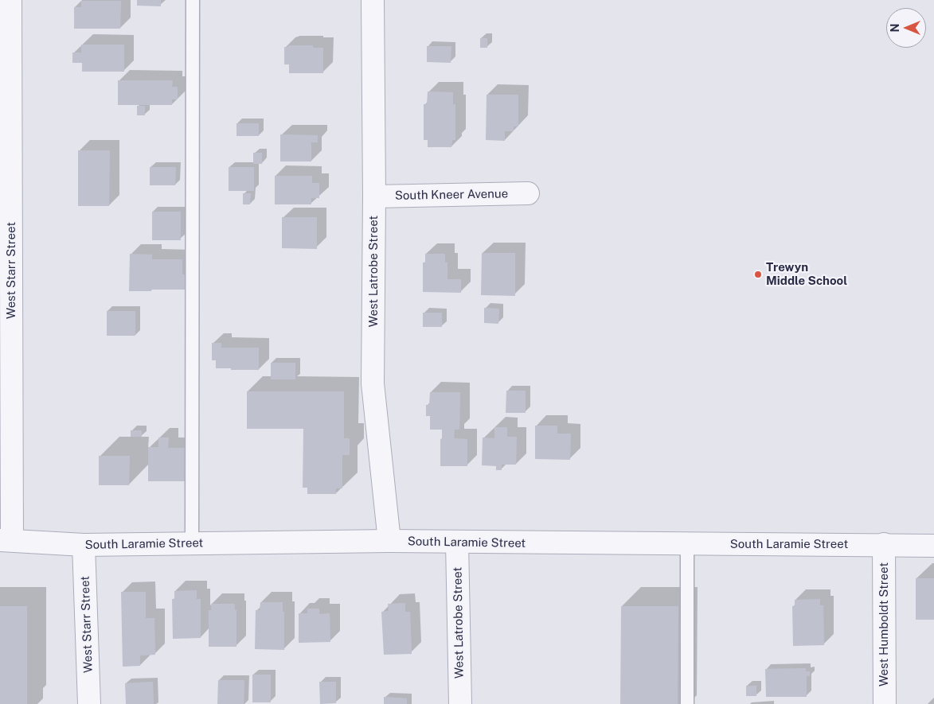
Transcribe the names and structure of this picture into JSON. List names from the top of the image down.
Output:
{
  "streets": {
    "street": [
      "South Kneer Avenue",
      "West Starr Street",
      "West Latrobe Street",
      "South Laramie Street",
      "West Humboldt Street"
    ]
  },
  "crossings": [
    ["South Kneer Avenue", "West Latrobe Street"],
    ["West Starr Street", "South Laramie Street"],
    ["West Latrobe Street", "South Laramie Street"],
    ["South Laramie Street", "West Humboldt Street"]
  ],
  "places": ["Trewyn Middle School"],
  "north": "left"
}
